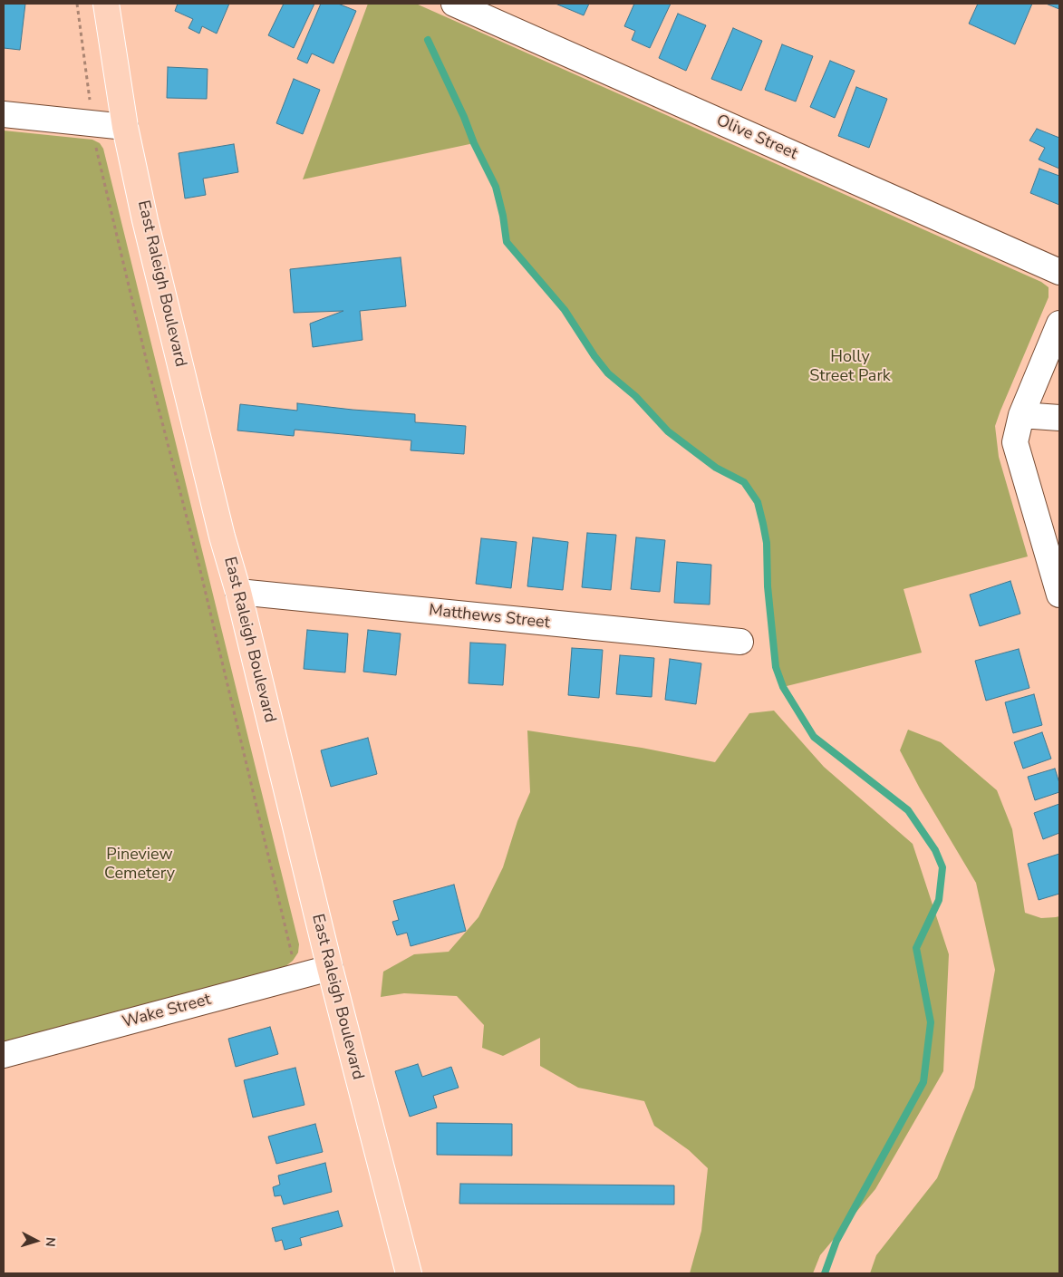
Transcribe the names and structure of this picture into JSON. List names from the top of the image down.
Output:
{
  "streets": {
    "main road": ["East Raleigh Boulevard"],
    "street": ["Olive Street", "Matthews Street", "Wake Street"]
  },
  "crossings": [
    ["East Raleigh Boulevard", "Matthews Street"],
    ["East Raleigh Boulevard", "Wake Street"]
  ],
  "parks": ["Holly Street Park", "Pineview Cemetery"],
  "north": "right"
}
